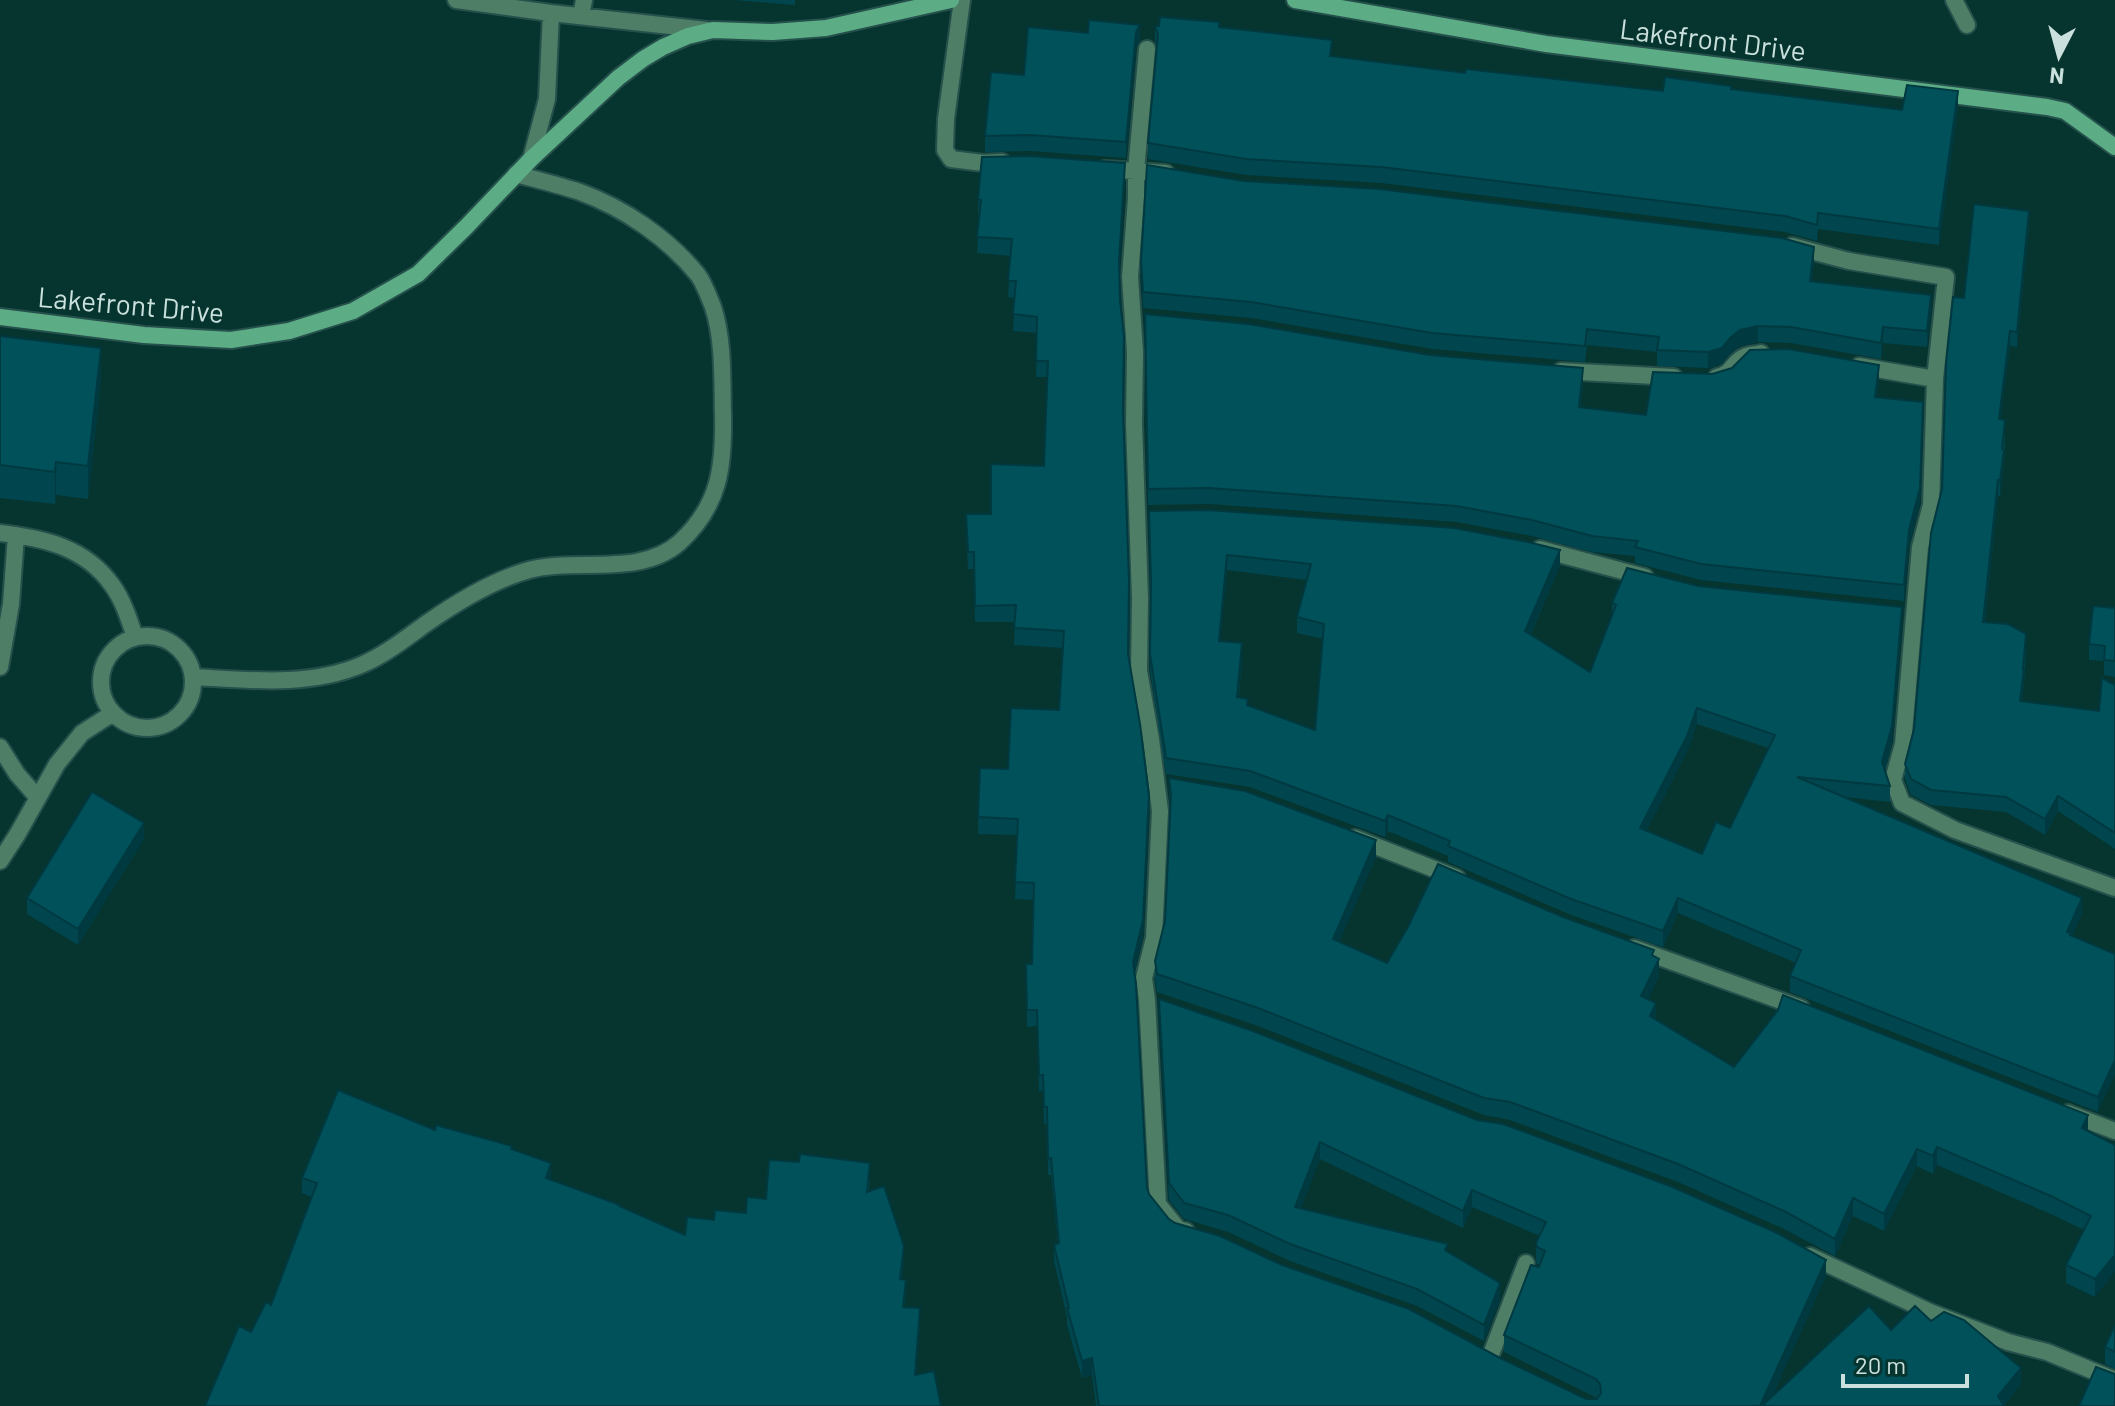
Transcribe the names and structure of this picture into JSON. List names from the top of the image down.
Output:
{
  "streets": {
    "street": ["Lakefront Drive"]
  },
  "scale_bar": "20 m",
  "north": "bottom"
}
